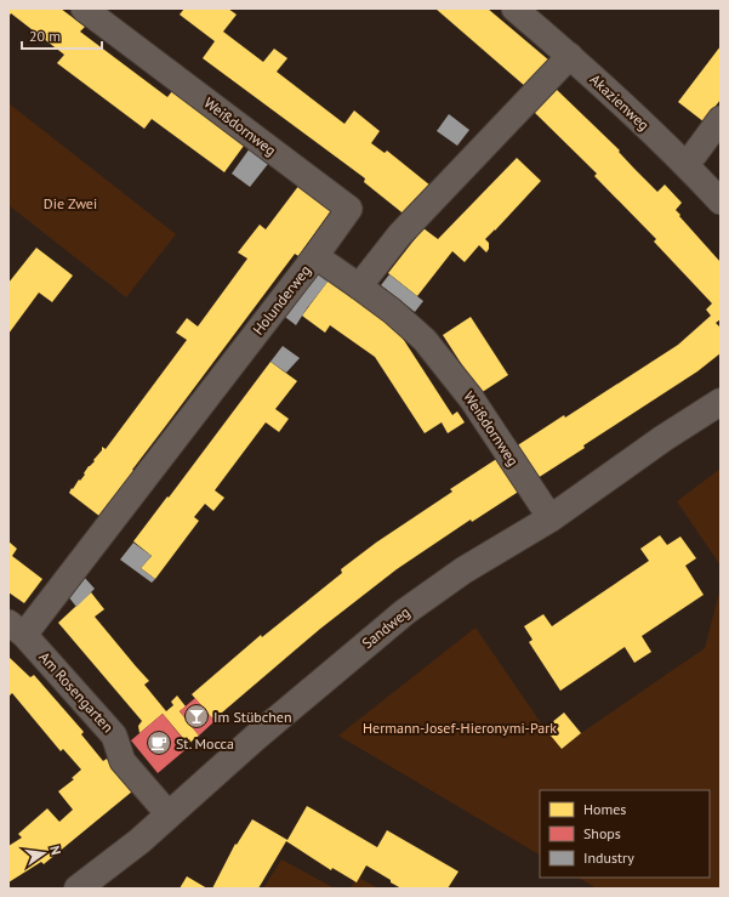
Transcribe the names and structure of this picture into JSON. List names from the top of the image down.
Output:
{
  "streets": {
    "street": [
      "Akazienweg",
      "Weißdornweg",
      "Holunderweg",
      "Sandweg",
      "Am Rosengarten"
    ]
  },
  "crossings": [
    ["Weißdornweg", "Holunderweg"],
    ["Weißdornweg", "Sandweg"],
    ["Holunderweg", "Am Rosengarten"],
    ["Sandweg", "Am Rosengarten"]
  ],
  "parks": ["Die Zwei", "Hermann-Josef-Hieronymi-Park"],
  "places": {
    "bar": ["Im Stübchen"],
    "cafe": ["St. Mocca"]
  },
  "legend": ["Homes", "Shops", "Industry"],
  "scale_bar": "20 m",
  "north": "right"
}
